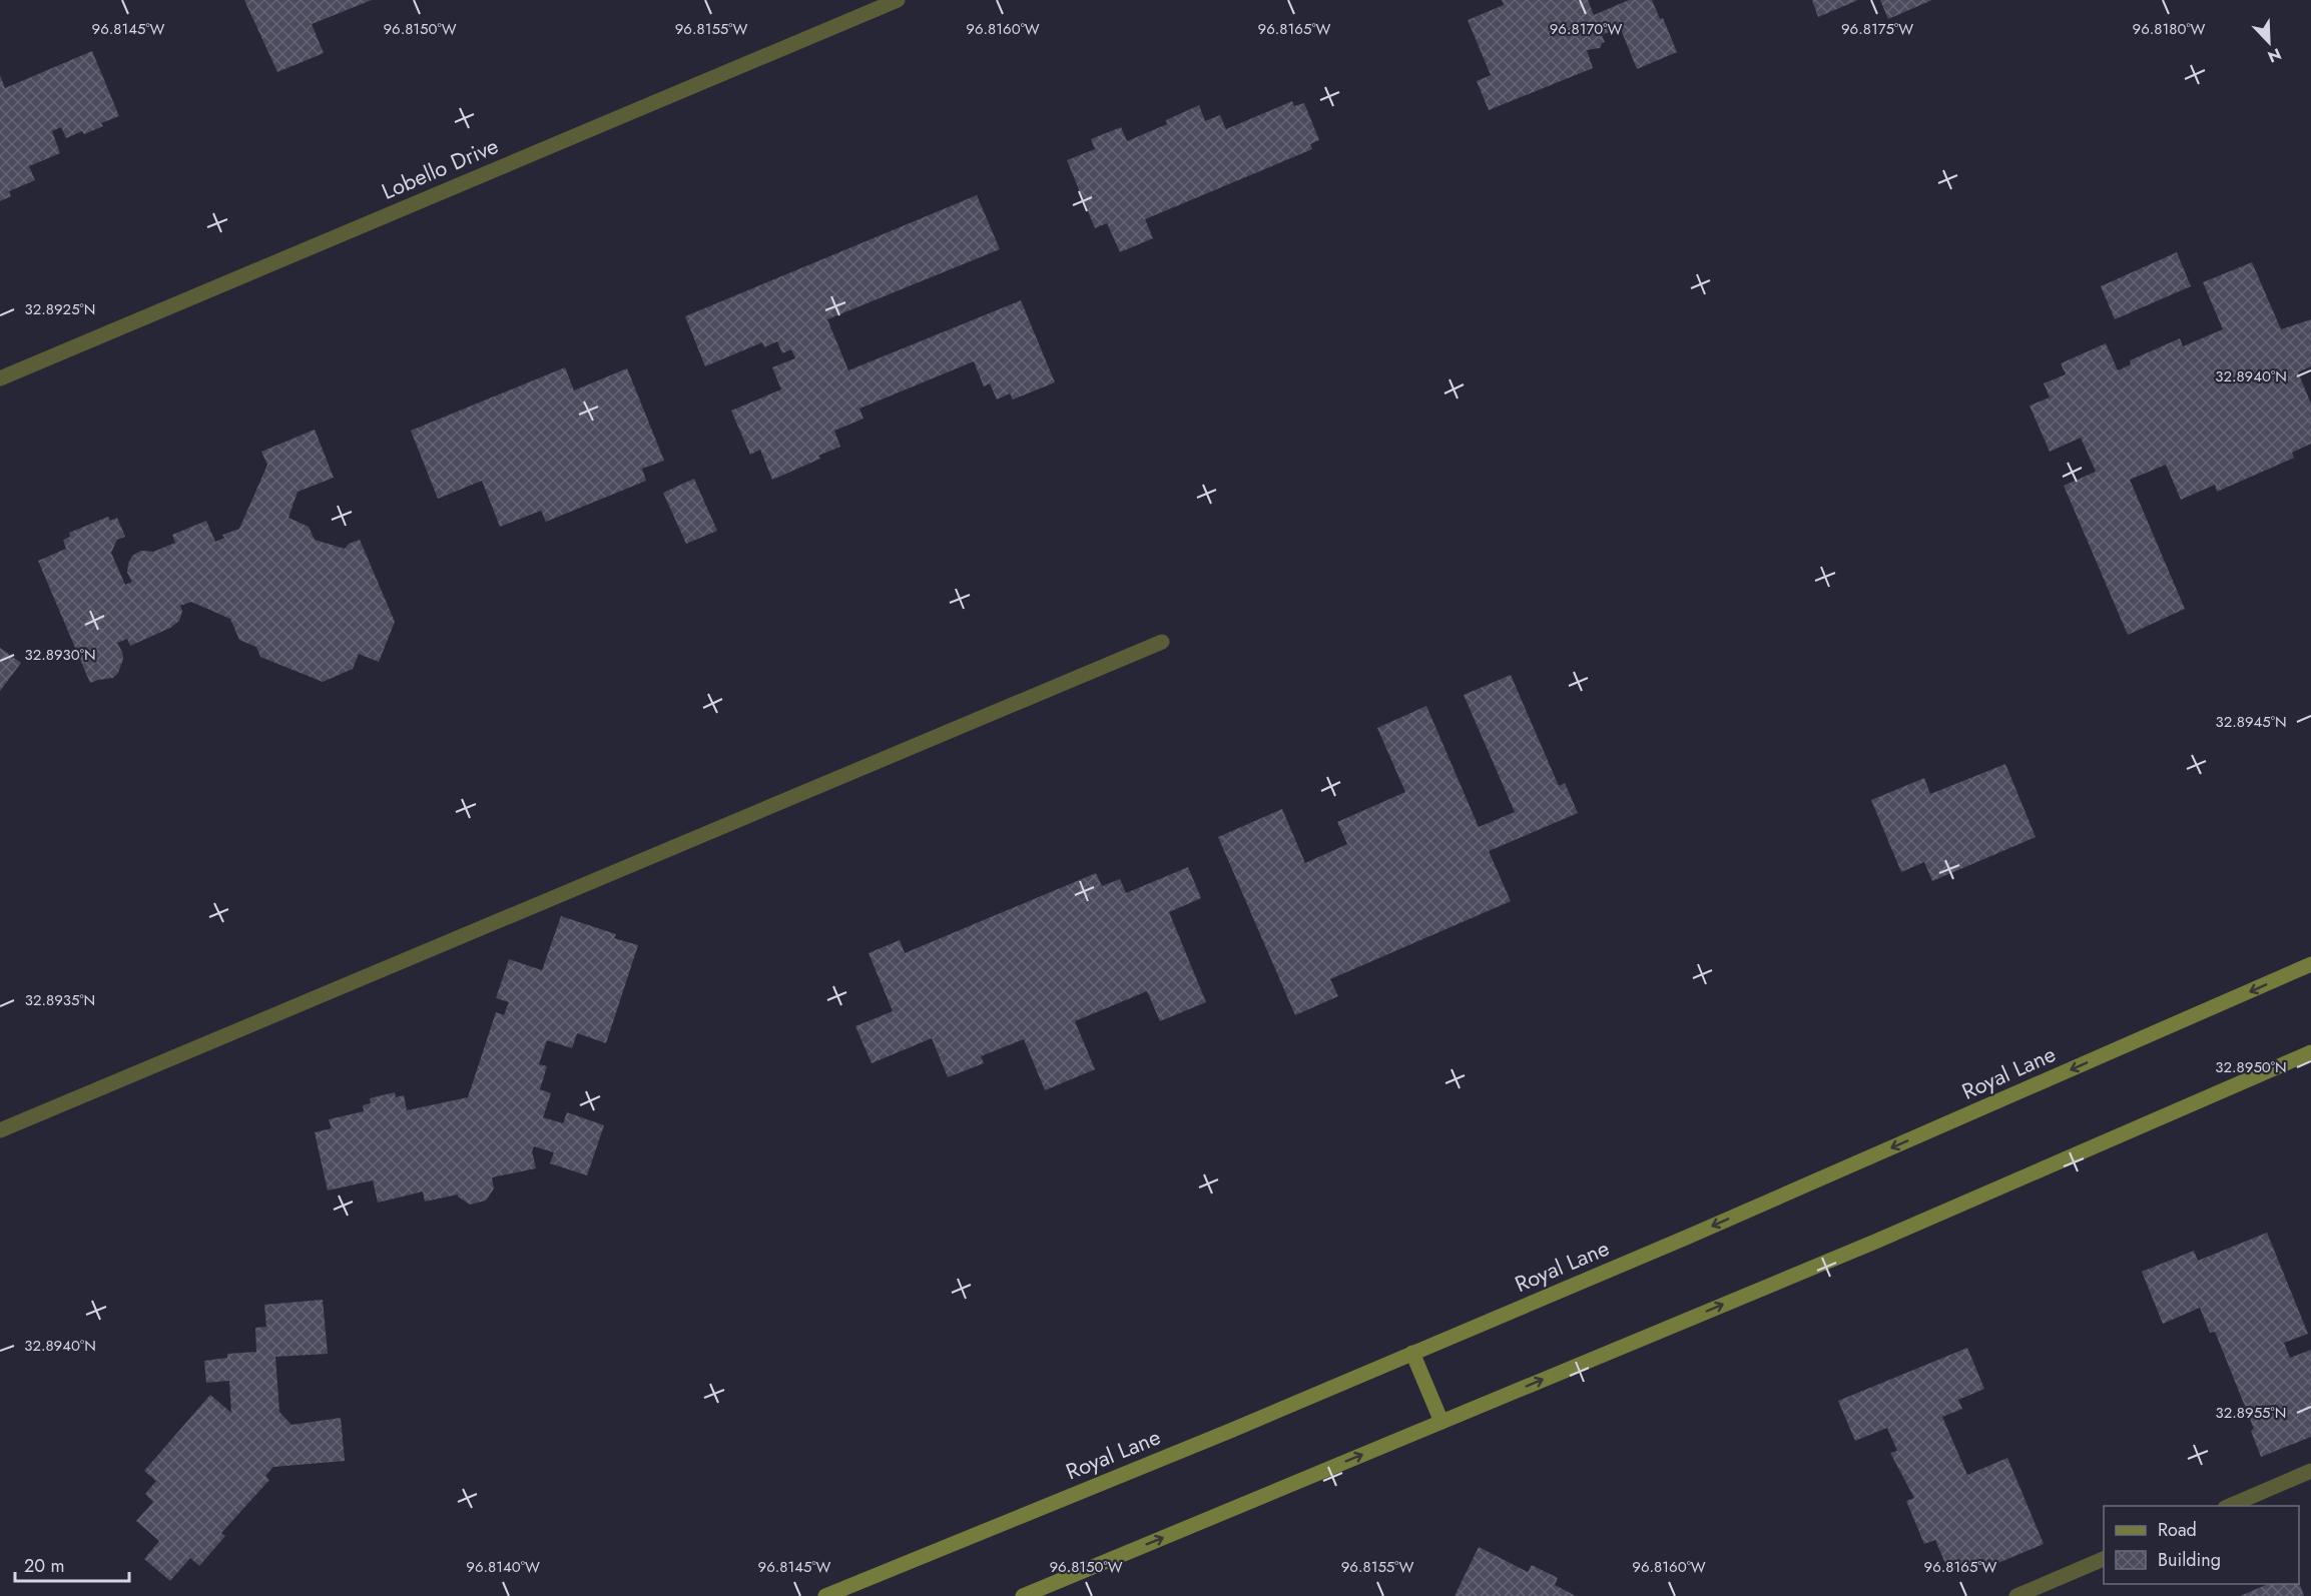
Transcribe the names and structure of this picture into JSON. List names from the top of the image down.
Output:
{
  "streets": {
    "main road": ["Royal Lane"],
    "street": ["Lobello Drive"]
  },
  "legend": ["Road", "Building"],
  "scale_bar": "20 m",
  "north": "bottom right",
  "coordinates": [
    "96.8145°W",
    "96.8150°W",
    "96.8155°W",
    "96.8160°W",
    "96.8165°W",
    "96.8170°W",
    "96.8175°W",
    "96.8180°W",
    "32.8925°N",
    "32.8940°N",
    "32.8930°N",
    "32.8945°N",
    "32.8935°N",
    "32.8950°N",
    "32.8955°N",
    "96.8140°W"
  ]
}
